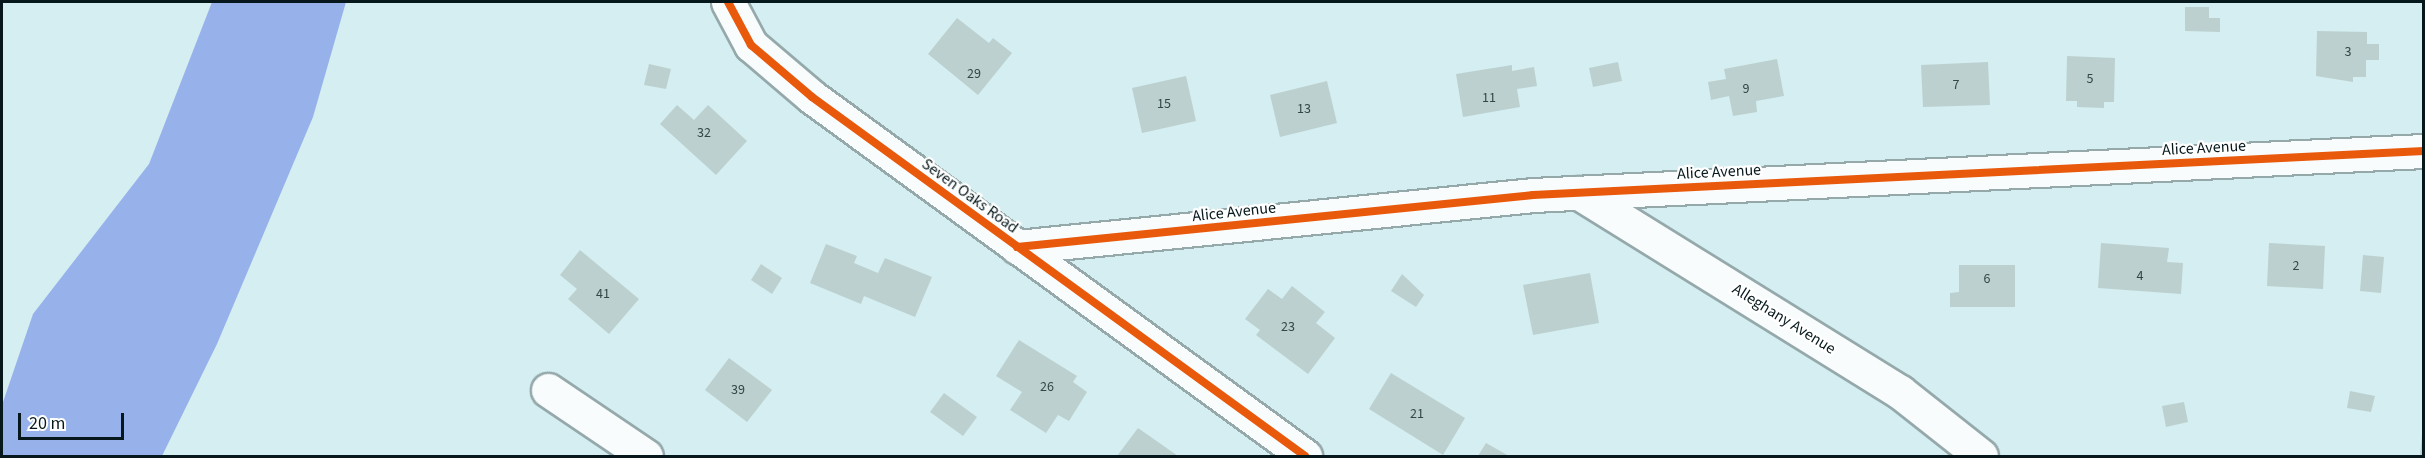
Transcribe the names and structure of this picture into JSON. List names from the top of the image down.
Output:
{
  "streets": {
    "street": ["Alice Avenue", "Seven Oaks Road", "Alleghany Avenue"]
  },
  "crossings": [
    ["Alice Avenue", "Seven Oaks Road"],
    ["Alice Avenue", "Alleghany Avenue"]
  ],
  "house_numbers": [
    "3",
    "29",
    "5",
    "7",
    "9",
    "11",
    "15",
    "13",
    "32",
    "2",
    "4",
    "6",
    "41",
    "23",
    "26",
    "39",
    "21"
  ],
  "scale_bar": "20 m"
}
